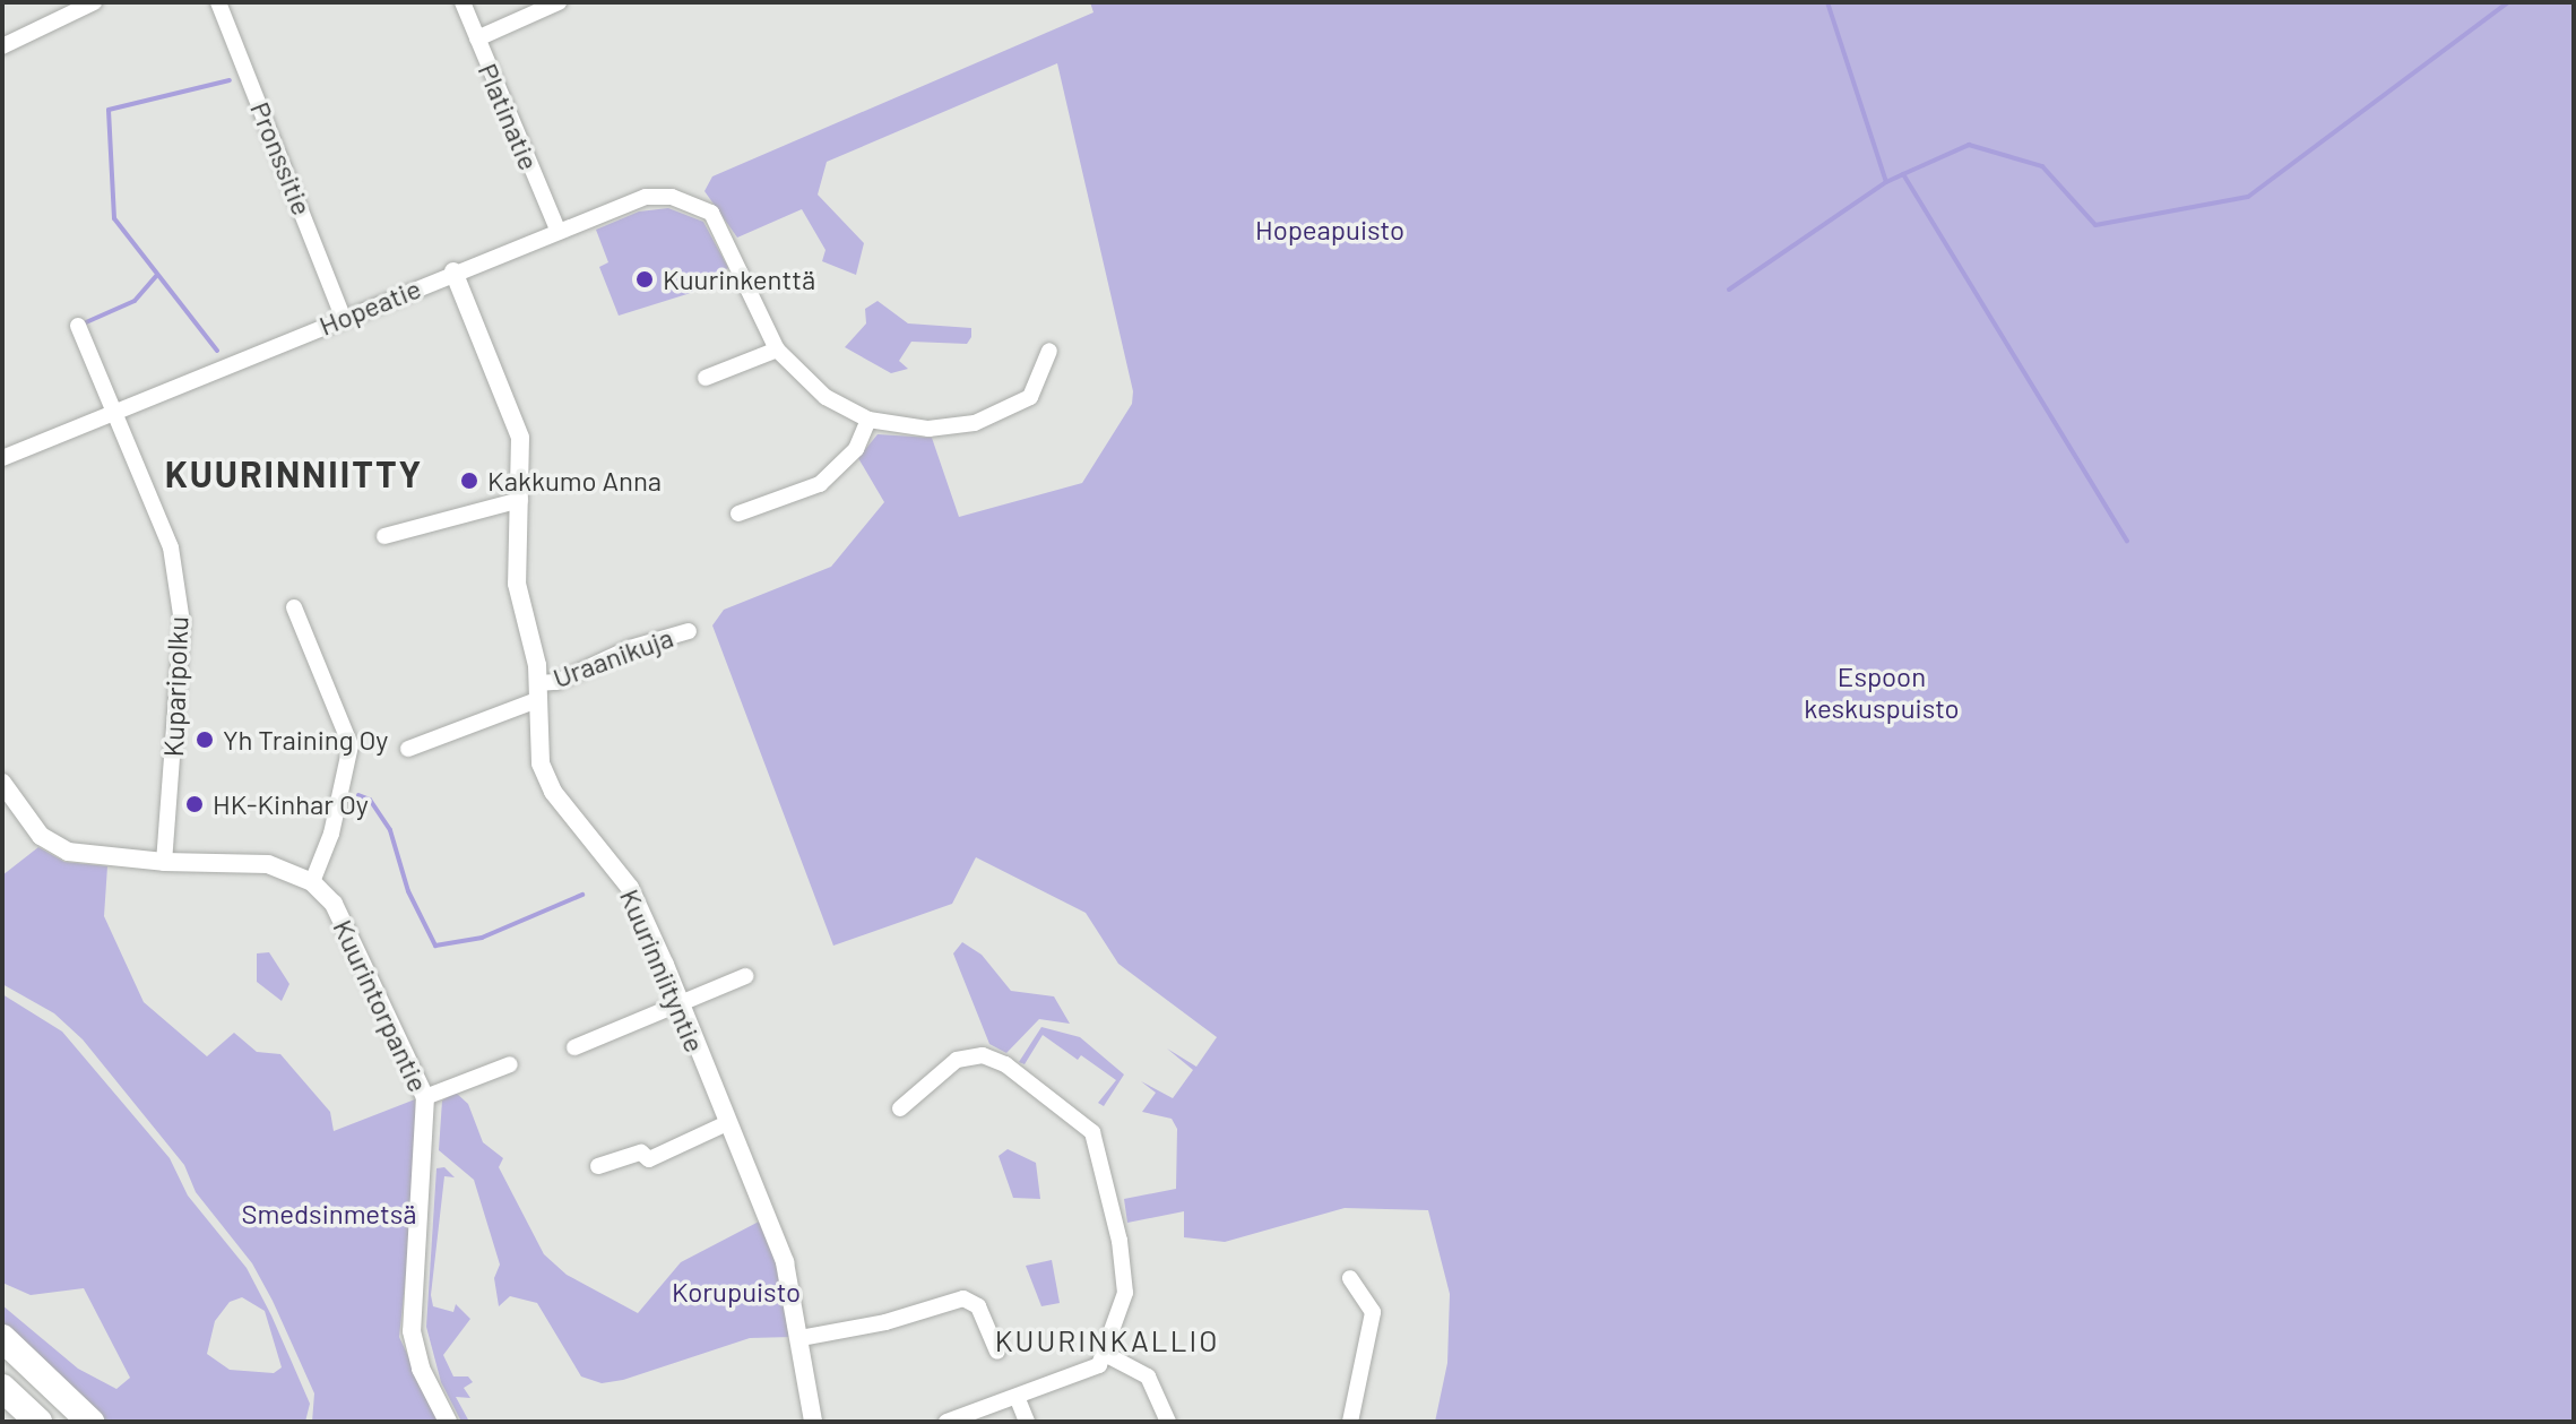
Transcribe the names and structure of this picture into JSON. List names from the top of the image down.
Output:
{
  "streets": {
    "street": [
      "Platinatie",
      "Pronssitie",
      "Hopeatie",
      "Uraanikuja",
      "Kuparipolku",
      "Kuurinniityntie",
      "Kuurintorpantie"
    ]
  },
  "crossings": [
    ["Platinatie", "Hopeatie"],
    ["Pronssitie", "Hopeatie"],
    ["Hopeatie", "Kuparipolku"],
    ["Hopeatie", "Kuurinniityntie"],
    ["Uraanikuja", "Kuurinniityntie"]
  ],
  "districts": ["KUURINNIITTY", "KUURINKALLIO"],
  "parks": [
    "Hopeapuisto",
    "Espoon keskuspuisto",
    "Smedsinmetsä",
    "Korupuisto"
  ],
  "places": [
    "Kuurinkenttä",
    "Kakkumo Anna",
    "Yh Training Oy",
    "HK-Kinhar Oy"
  ]
}
